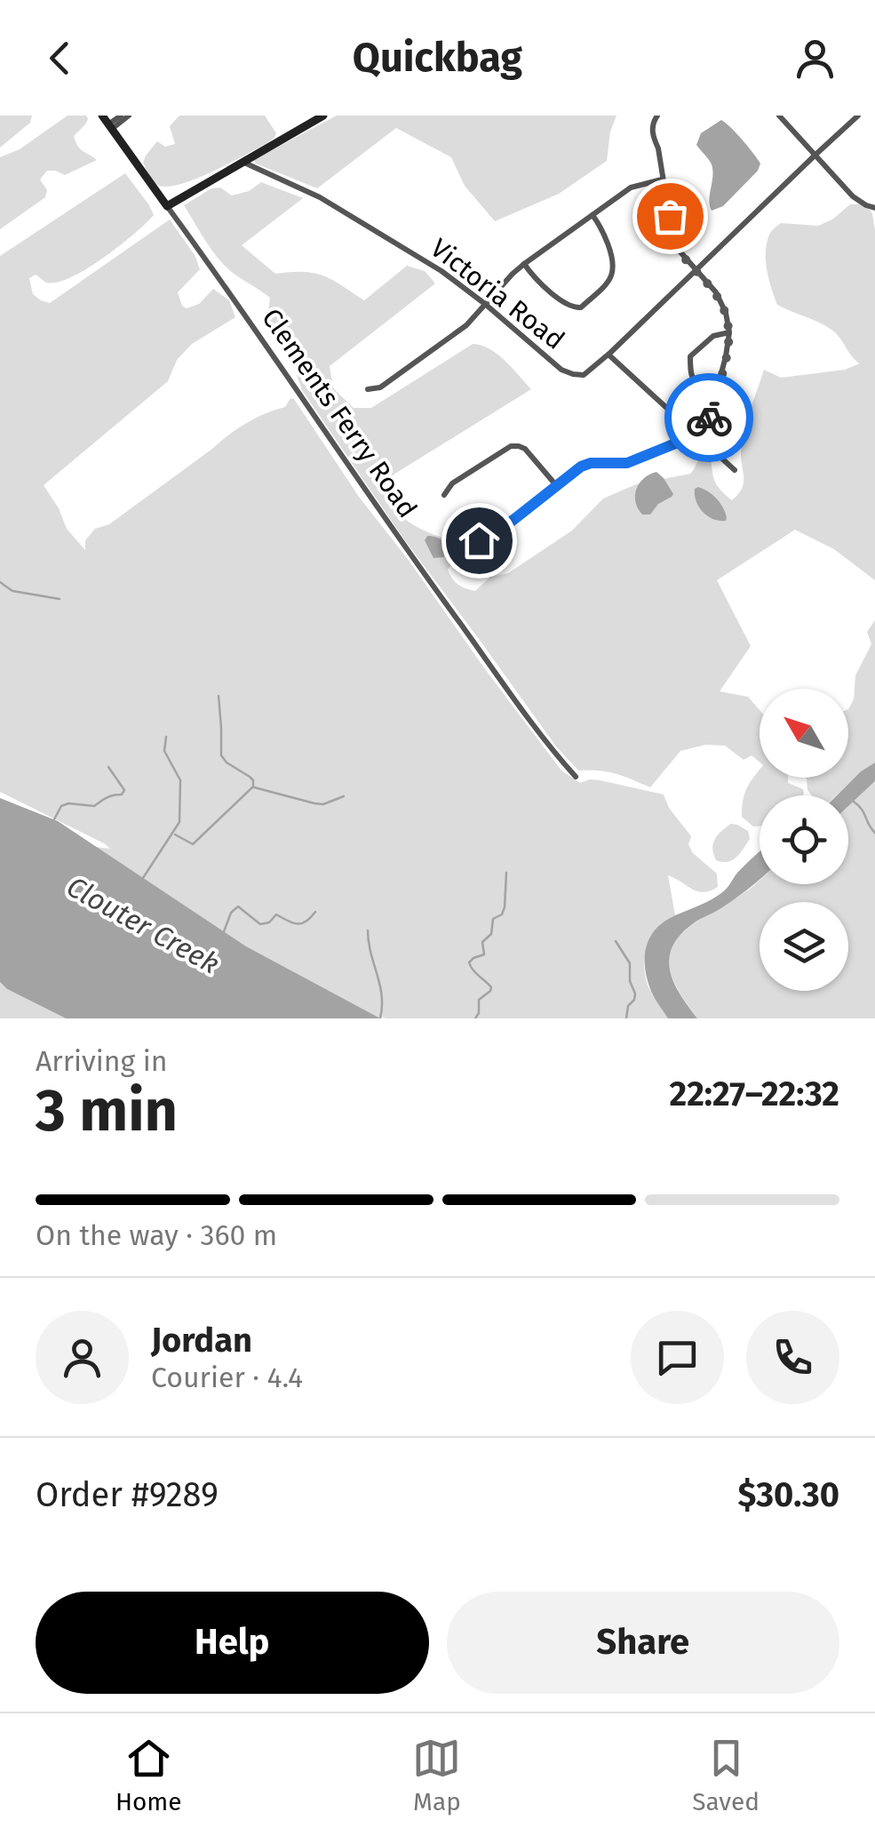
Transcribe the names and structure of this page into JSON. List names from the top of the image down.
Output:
{
  "streets": {
    "main road": ["Clements Ferry Road"],
    "street": ["Victoria Road"]
  },
  "water": ["Clouter Creek"],
  "north": "top left",
  "page": {
    "header": "Quickbag",
    "heading": ["3 min", "Arriving in", "22:27–22:32"],
    "panel": [
      "Jordan",
      "Courier · 4.4",
      "Order #9289",
      "$30.30"
    ],
    "bar": "On the way · 360 m",
    "buttons": ["Help", "Share"],
    "tabs": ["Home", "Map", "Saved"]
  }
}
